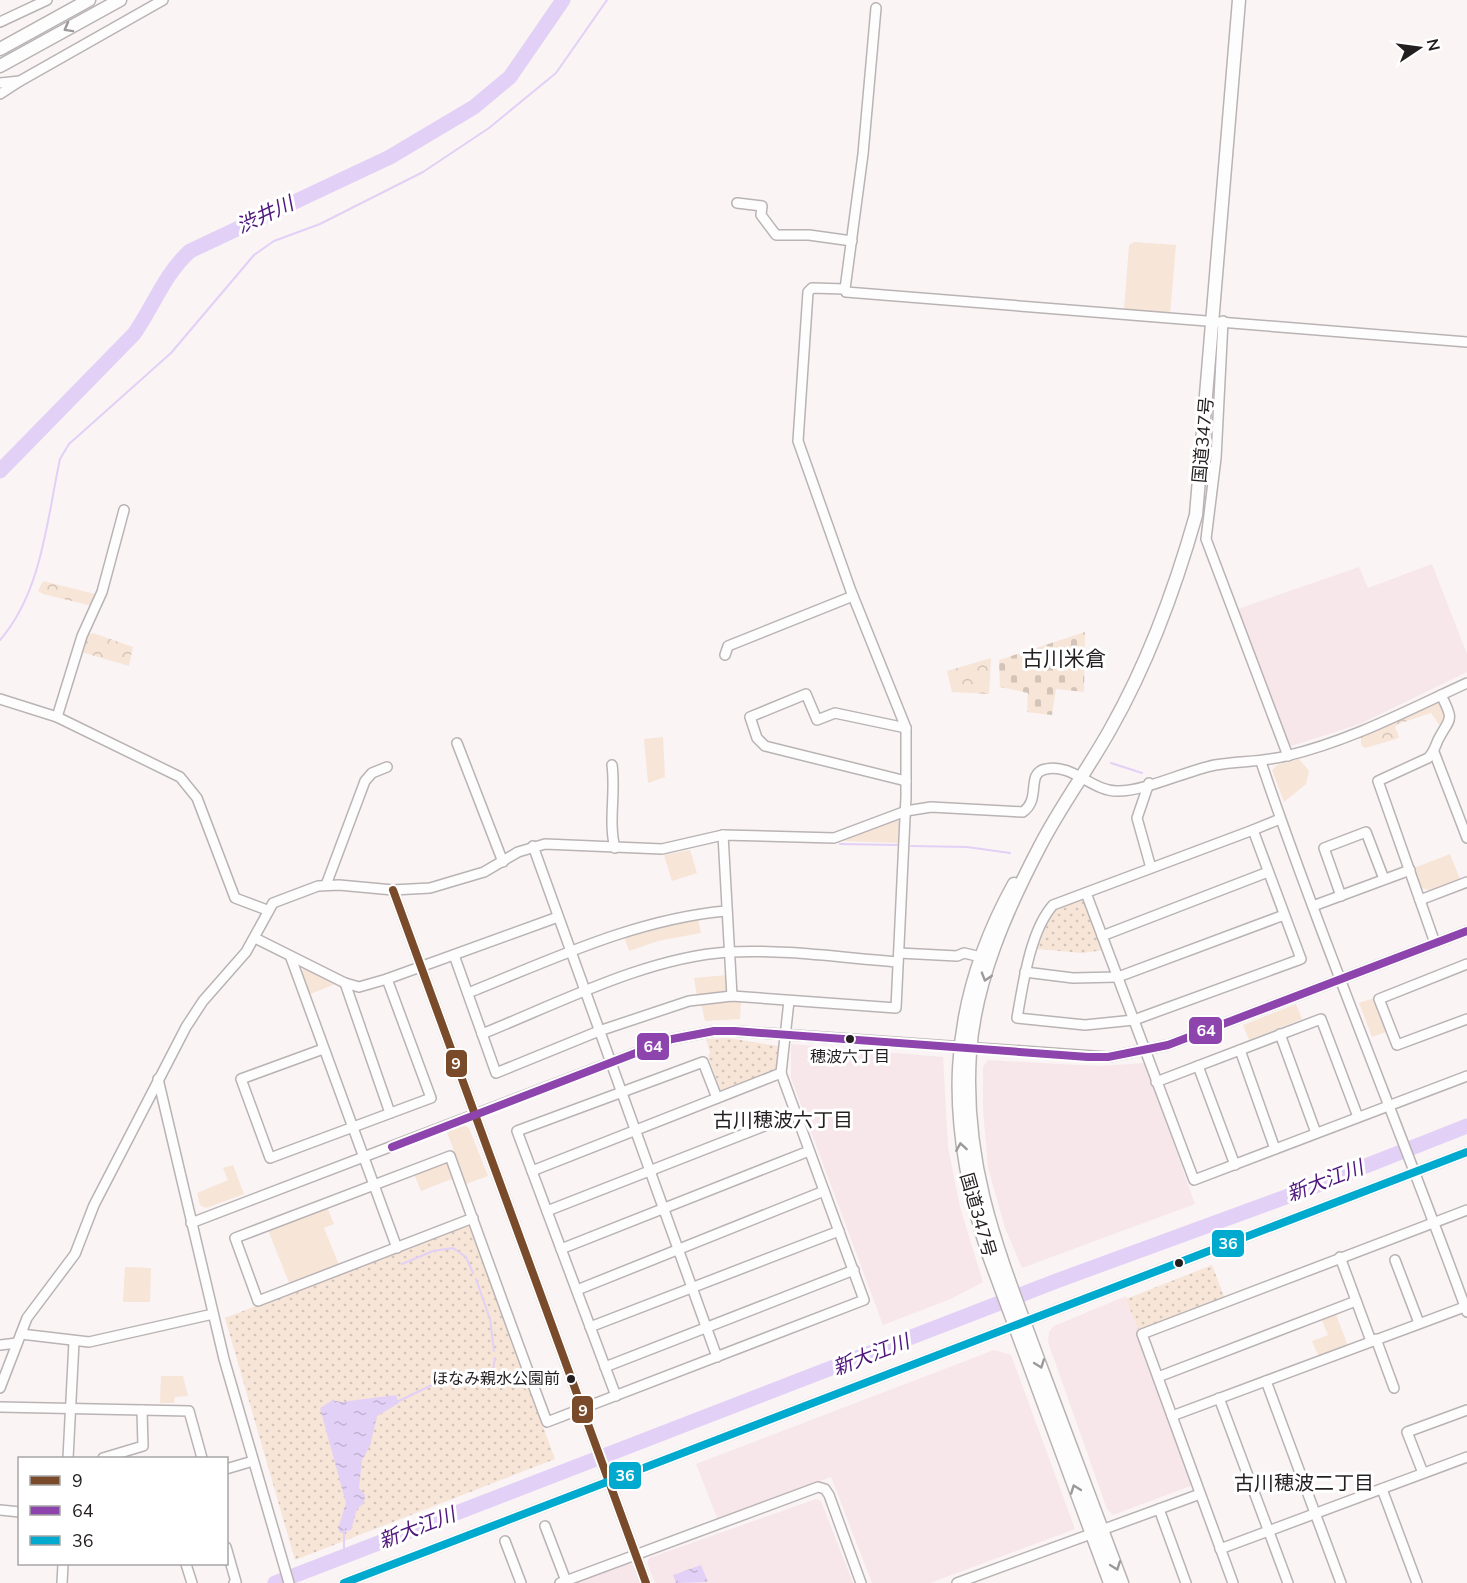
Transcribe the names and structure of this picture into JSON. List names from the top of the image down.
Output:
{
  "streets": {
    "highway": ["国道347号"]
  },
  "districts": ["古川米倉", "古川穂波六丁目", "古川穂波二丁目"],
  "water": ["渋井川", "新大江川"],
  "places": ["穂波六丁目", "ほなみ親水公園前"],
  "lines": ["transit line 9", "transit line 64", "transit line 36"],
  "legend": ["9", "64", "36"],
  "north": "right"
}
